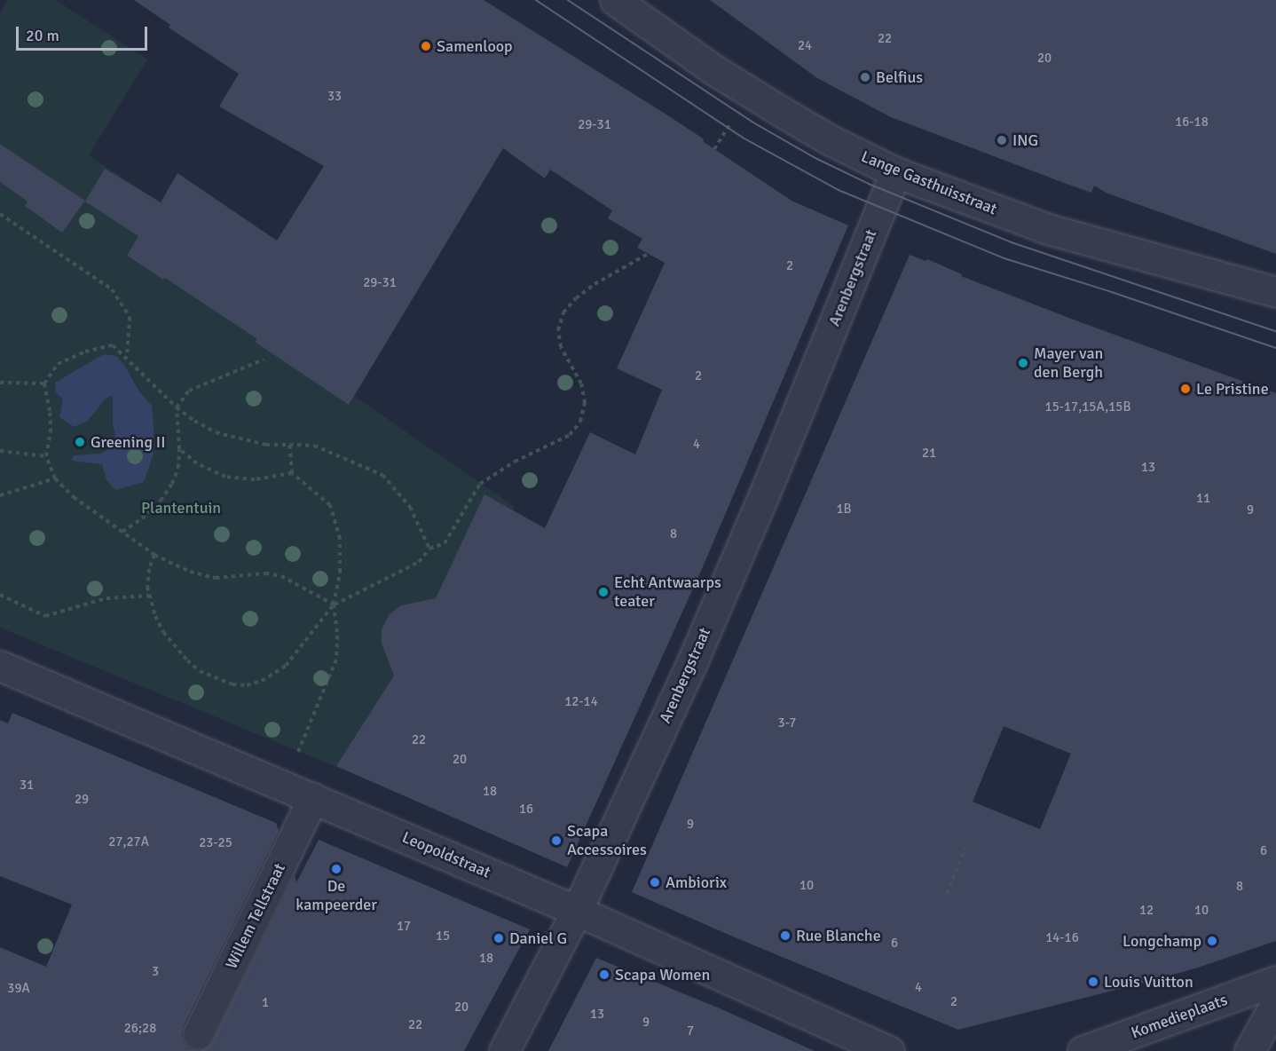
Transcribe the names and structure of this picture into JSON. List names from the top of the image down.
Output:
{
  "streets": {
    "street": [
      "Lange Gasthuisstraat",
      "Arenbergstraat",
      "Leopoldstraat",
      "Willem Tellstraat",
      "Komedieplaats"
    ]
  },
  "crossings": [
    ["Lange Gasthuisstraat", "Arenbergstraat"],
    ["Arenbergstraat", "Leopoldstraat"],
    ["Leopoldstraat", "Willem Tellstraat"]
  ],
  "parks": ["Plantentuin"],
  "places": [
    "Samenloop",
    "Belfius",
    "ING",
    "Mayer van den Bergh",
    "Le Pristine",
    "Greening II",
    "Echt Antwaarps teater",
    "Scapa Accessoires",
    "De kampeerder",
    "Ambiorix",
    "Rue Blanche",
    "Daniel G",
    "Longchamp",
    "Scapa Women",
    "Louis Vuitton"
  ],
  "house_numbers": [
    "22",
    "24",
    "20",
    "33",
    "16-18",
    "29-31",
    "2",
    "29-31",
    "2",
    "15-17,15A,15B",
    "4",
    "21",
    "13",
    "11",
    "1B",
    "9",
    "8",
    "12-14",
    "3-7",
    "22",
    "20",
    "31",
    "18",
    "29",
    "16",
    "9",
    "27,27A",
    "23-25",
    "6",
    "10",
    "8",
    "12",
    "10",
    "17",
    "15",
    "14-16",
    "6",
    "18",
    "3",
    "4",
    "39A",
    "2",
    "1",
    "20",
    "13",
    "9",
    "22",
    "26;28",
    "7"
  ],
  "scale_bar": "20 m"
}
